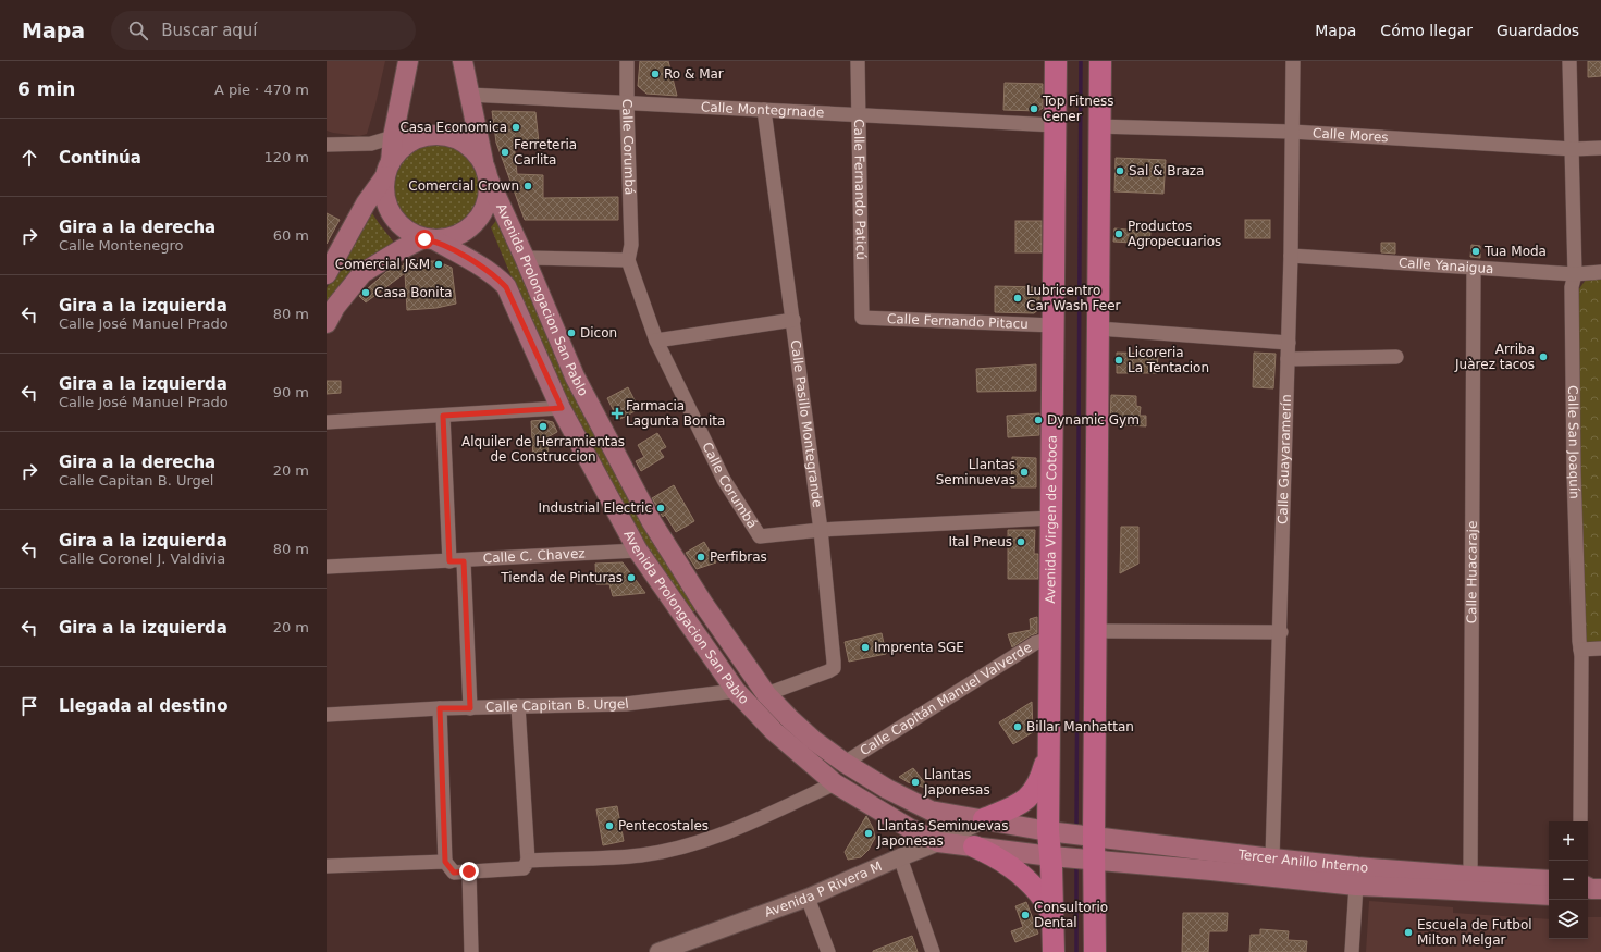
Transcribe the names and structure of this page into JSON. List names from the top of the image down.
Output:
{
  "streets": {
    "main road": ["Avenida Prolongacion San Pablo", "Avenida Virgen de Cotoca", "Tercer Anillo Interno"],
    "street": [
      "Calle Montegrnade",
      "Calle Mores",
      "Calle Corumbá",
      "Calle Fernando Paticú",
      "Calle Yanaigua",
      "Calle Fernando Pitacu",
      "Calle Pasillo Montegrande",
      "Calle San Joaquín",
      "Calle Guayaramerín",
      "Calle C. Chavez",
      "Calle Huacaraje",
      "Calle Capitán Manuel Valverde",
      "Calle Capitan B. Urgel",
      "Avenida P Rivera M"
    ]
  },
  "crossings": [
    ["Calle Montegrnade", "Calle Corumbá"],
    ["Calle Montegrnade", "Calle Fernando Paticú"],
    ["Calle Montegrnade", "Calle Pasillo Montegrande"],
    ["Calle Montegrnade", "Avenida Virgen de Cotoca"],
    ["Calle Mores", "Calle San Joaquín"],
    ["Calle Mores", "Calle Guayaramerín"],
    ["Calle Corumbá", "Calle Pasillo Montegrande"],
    ["Calle Corumbá", "Avenida Virgen de Cotoca"],
    ["Calle Fernando Paticú", "Calle Fernando Pitacu"],
    ["Calle Yanaigua", "Calle San Joaquín"],
    ["Calle Yanaigua", "Calle Guayaramerín"],
    ["Calle Yanaigua", "Calle Huacaraje"],
    ["Avenida Prolongacion San Pablo", "Calle Pasillo Montegrande"],
    ["Avenida Prolongacion San Pablo", "Avenida Virgen de Cotoca"],
    ["Avenida Prolongacion San Pablo", "Calle C. Chavez"],
    ["Avenida Prolongacion San Pablo", "Calle Capitán Manuel Valverde"],
    ["Avenida Prolongacion San Pablo", "Calle Capitan B. Urgel"],
    ["Avenida Prolongacion San Pablo", "Tercer Anillo Interno"],
    ["Avenida Prolongacion San Pablo", "Avenida P Rivera M"],
    ["Calle Fernando Pitacu", "Avenida Virgen de Cotoca"],
    ["Calle Guayaramerín", "Tercer Anillo Interno"],
    ["Avenida Virgen de Cotoca", "Calle Capitán Manuel Valverde"],
    ["Avenida Virgen de Cotoca", "Tercer Anillo Interno"],
    ["Calle Huacaraje", "Tercer Anillo Interno"]
  ],
  "places": {
    "other": [
      "Ro & Mar",
      "Top Fitness Cener",
      "Casa Economica",
      "Ferreteria Carlita",
      "Sal & Braza",
      "Comercial Crown",
      "Productos Agropecuarios",
      "Tua Moda",
      "Comercial J&M",
      "Casa Bonita",
      "Lubricentro Car Wash Feer",
      "Dicon",
      "Arriba Juàrez tacos",
      "Licoreria La Tentacion",
      "Dynamic Gym",
      "Alquiler de Herramientas de Construccion",
      "Llantas Seminuevas",
      "Industrial Electric",
      "Ital Pneus",
      "Perfibras",
      "Tienda de Pinturas",
      "Imprenta SGE",
      "Billar Manhattan",
      "Llantas Japonesas",
      "Pentecostales",
      "Llantas Seminuevas Japonesas",
      "Consultorio Dental",
      "Escuela de Futbol Milton Melgar"
    ],
    "health": ["Farmacia Lagunta Bonita"]
  },
  "page": {
    "header": "Mapa",
    "search": "Buscar aquí",
    "nav": ["Mapa", "Cómo llegar", "Guardados"],
    "heading": ["6 min", "A pie · 470 m"],
    "list": [
      ["Continúa", "120 m"],
      ["Gira a la derecha", "Calle Montenegro", "60 m"],
      ["Gira a la izquierda", "Calle José Manuel Prado", "80 m"],
      ["Gira a la izquierda", "Calle José Manuel Prado", "90 m"],
      ["Gira a la derecha", "Calle Capitan B. Urgel", "20 m"],
      ["Gira a la izquierda", "Calle Coronel J. Valdivia", "80 m"],
      ["Gira a la izquierda", "20 m"],
      "Llegada al destino"
    ],
    "map_buttons": ["+", "−"]
  }
}
